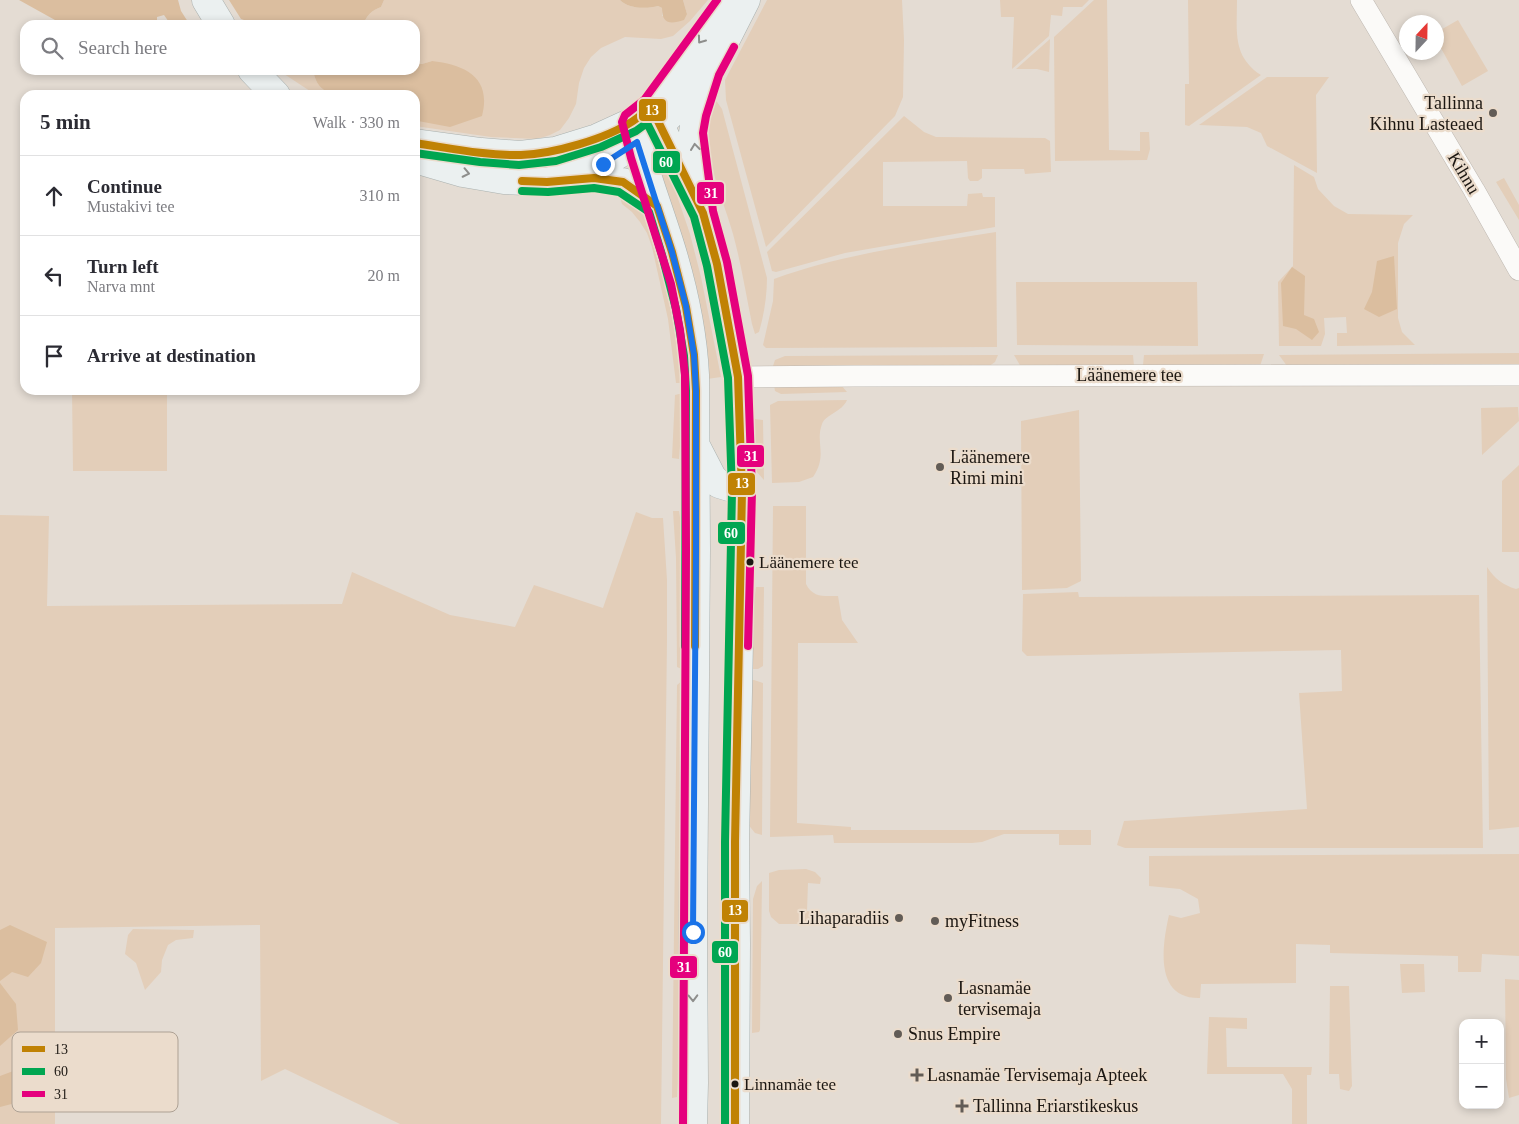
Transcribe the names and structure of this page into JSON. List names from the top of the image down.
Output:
{
  "streets": {
    "street": ["Kihnu", "Läänemere tee"]
  },
  "places": {
    "other": [
      "Tallinna Kihnu Lasteaed",
      "Läänemere Rimi mini",
      "Läänemere tee",
      "Lihaparadiis",
      "myFitness",
      "Lasnamäe tervisemaja",
      "Snus Empire",
      "Linnamäe tee"
    ],
    "health": ["Lasnamäe Tervisemaja Apteek", "Tallinna Eriarstikeskus"]
  },
  "lines": ["transit line 31", "transit line 13", "transit line 60"],
  "legend": ["13", "60", "31"],
  "north": "top",
  "page": {
    "search": "Search here",
    "heading": ["5 min", "Walk · 330 m"],
    "list": [
      ["Continue", "Mustakivi tee", "310 m"],
      ["Turn left", "Narva mnt", "20 m"],
      "Arrive at destination"
    ],
    "map_buttons": ["+", "−"]
  }
}
